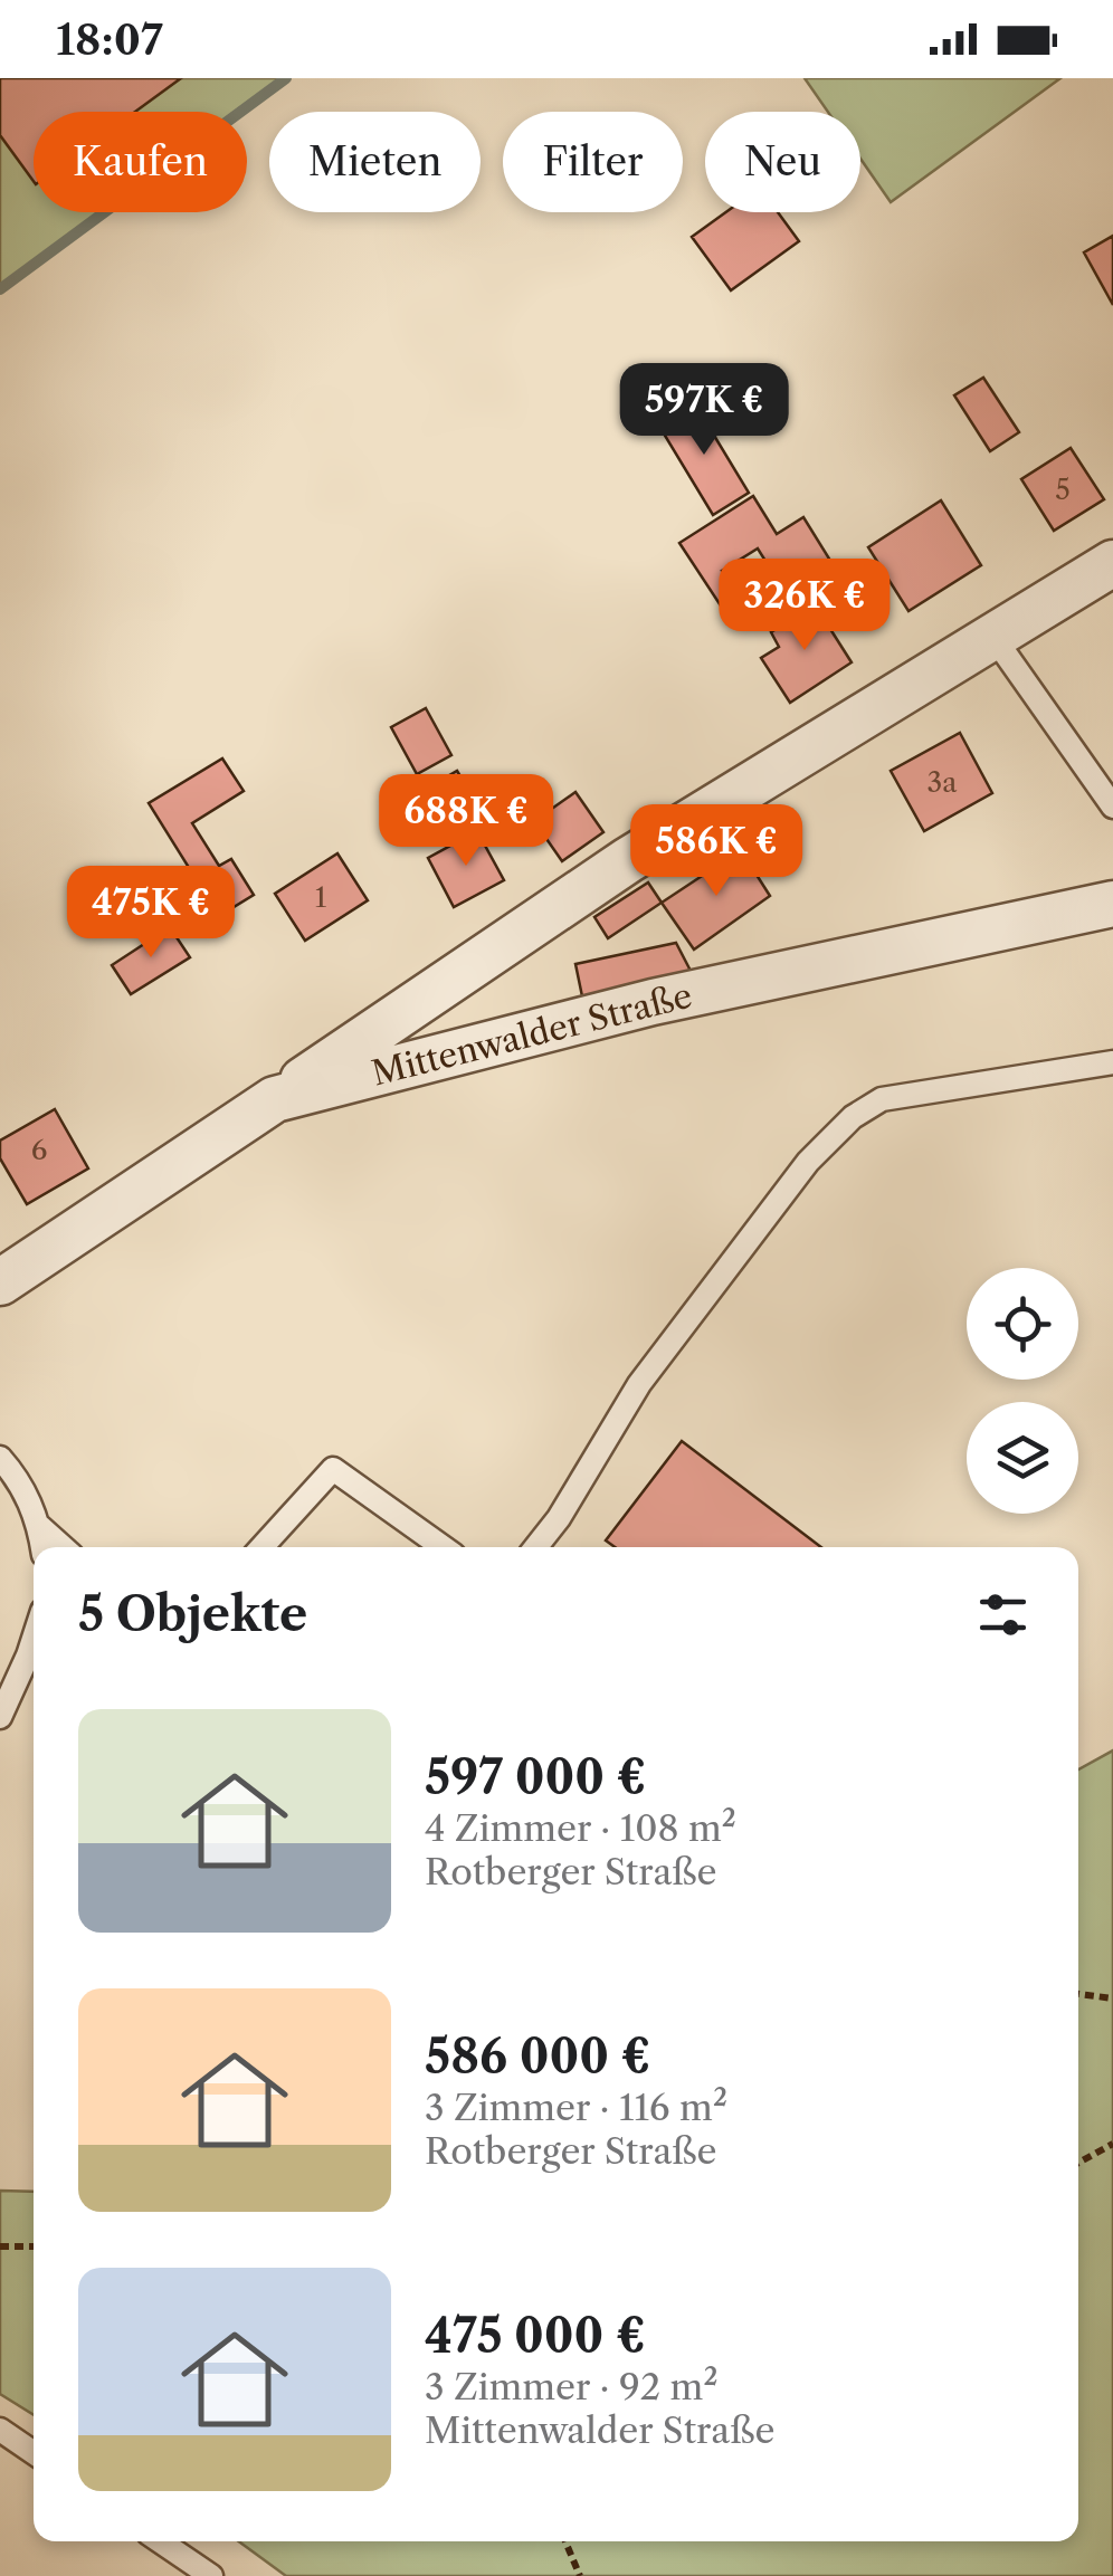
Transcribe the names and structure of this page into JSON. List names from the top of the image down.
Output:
{
  "streets": {
    "street": ["Mittenwalder Straße"]
  },
  "house_numbers": [
    "5",
    "3a",
    "1",
    "6"
  ],
  "page": {
    "status": "18:07",
    "chip": [
      "Kaufen",
      "Mieten",
      "Filter",
      "Neu"
    ],
    "price": [
      "597K €",
      "326K €",
      "688K €",
      "586K €",
      "475K €"
    ],
    "heading": "5 Objekte",
    "list": [
      {
        "name": "597 000 €",
        "note": "4 Zimmer · 108 m² · Rotberger Straße"
      },
      {
        "name": "586 000 €",
        "note": "3 Zimmer · 116 m² · Rotberger Straße"
      },
      {
        "name": "475 000 €",
        "note": "3 Zimmer · 92 m² · Mittenwalder Straße"
      }
    ]
  }
}
